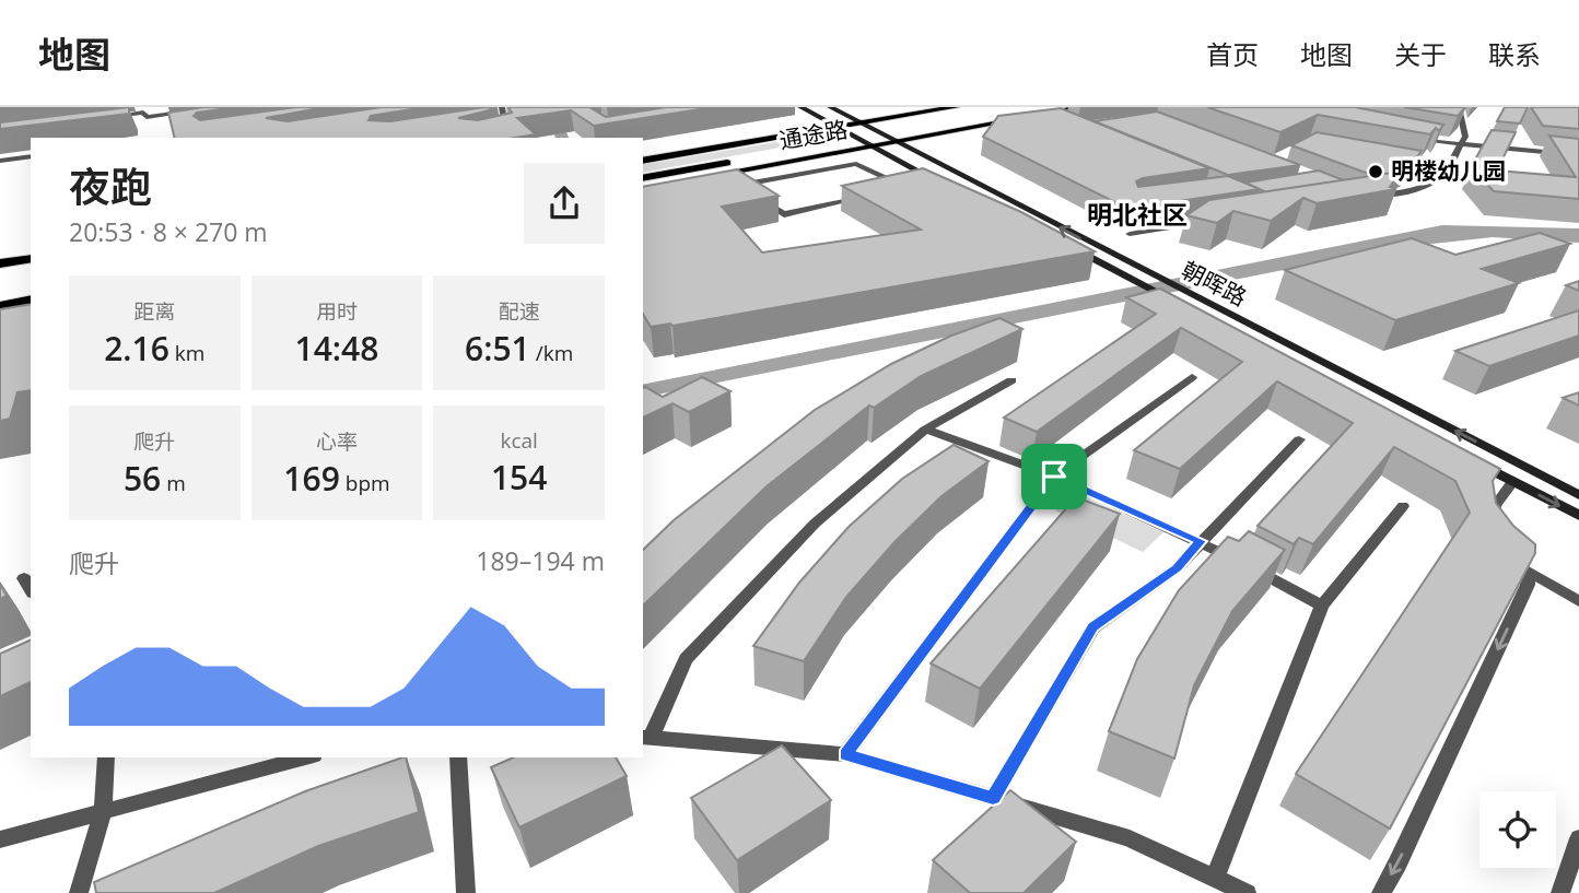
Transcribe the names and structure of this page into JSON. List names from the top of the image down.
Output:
{
  "streets": {
    "main road": ["通途路", "朝晖路"]
  },
  "crossings": [
    ["通途路", "朝晖路"]
  ],
  "districts": ["明北社区"],
  "places": ["明楼幼儿园"],
  "page": {
    "header": "地图",
    "nav": [
      "首页",
      "地图",
      "关于",
      "联系"
    ],
    "heading": ["夜跑", "20:53 · 8 × 270 m"],
    "stats": [
      ["距离", "2.16 km"],
      ["用时", "14:48"],
      ["配速", "6:51 /km"],
      ["爬升", "56 m"],
      ["心率", "169 bpm"],
      ["kcal", "154"]
    ],
    "chart": ["爬升", "189–194 m"]
  }
}
